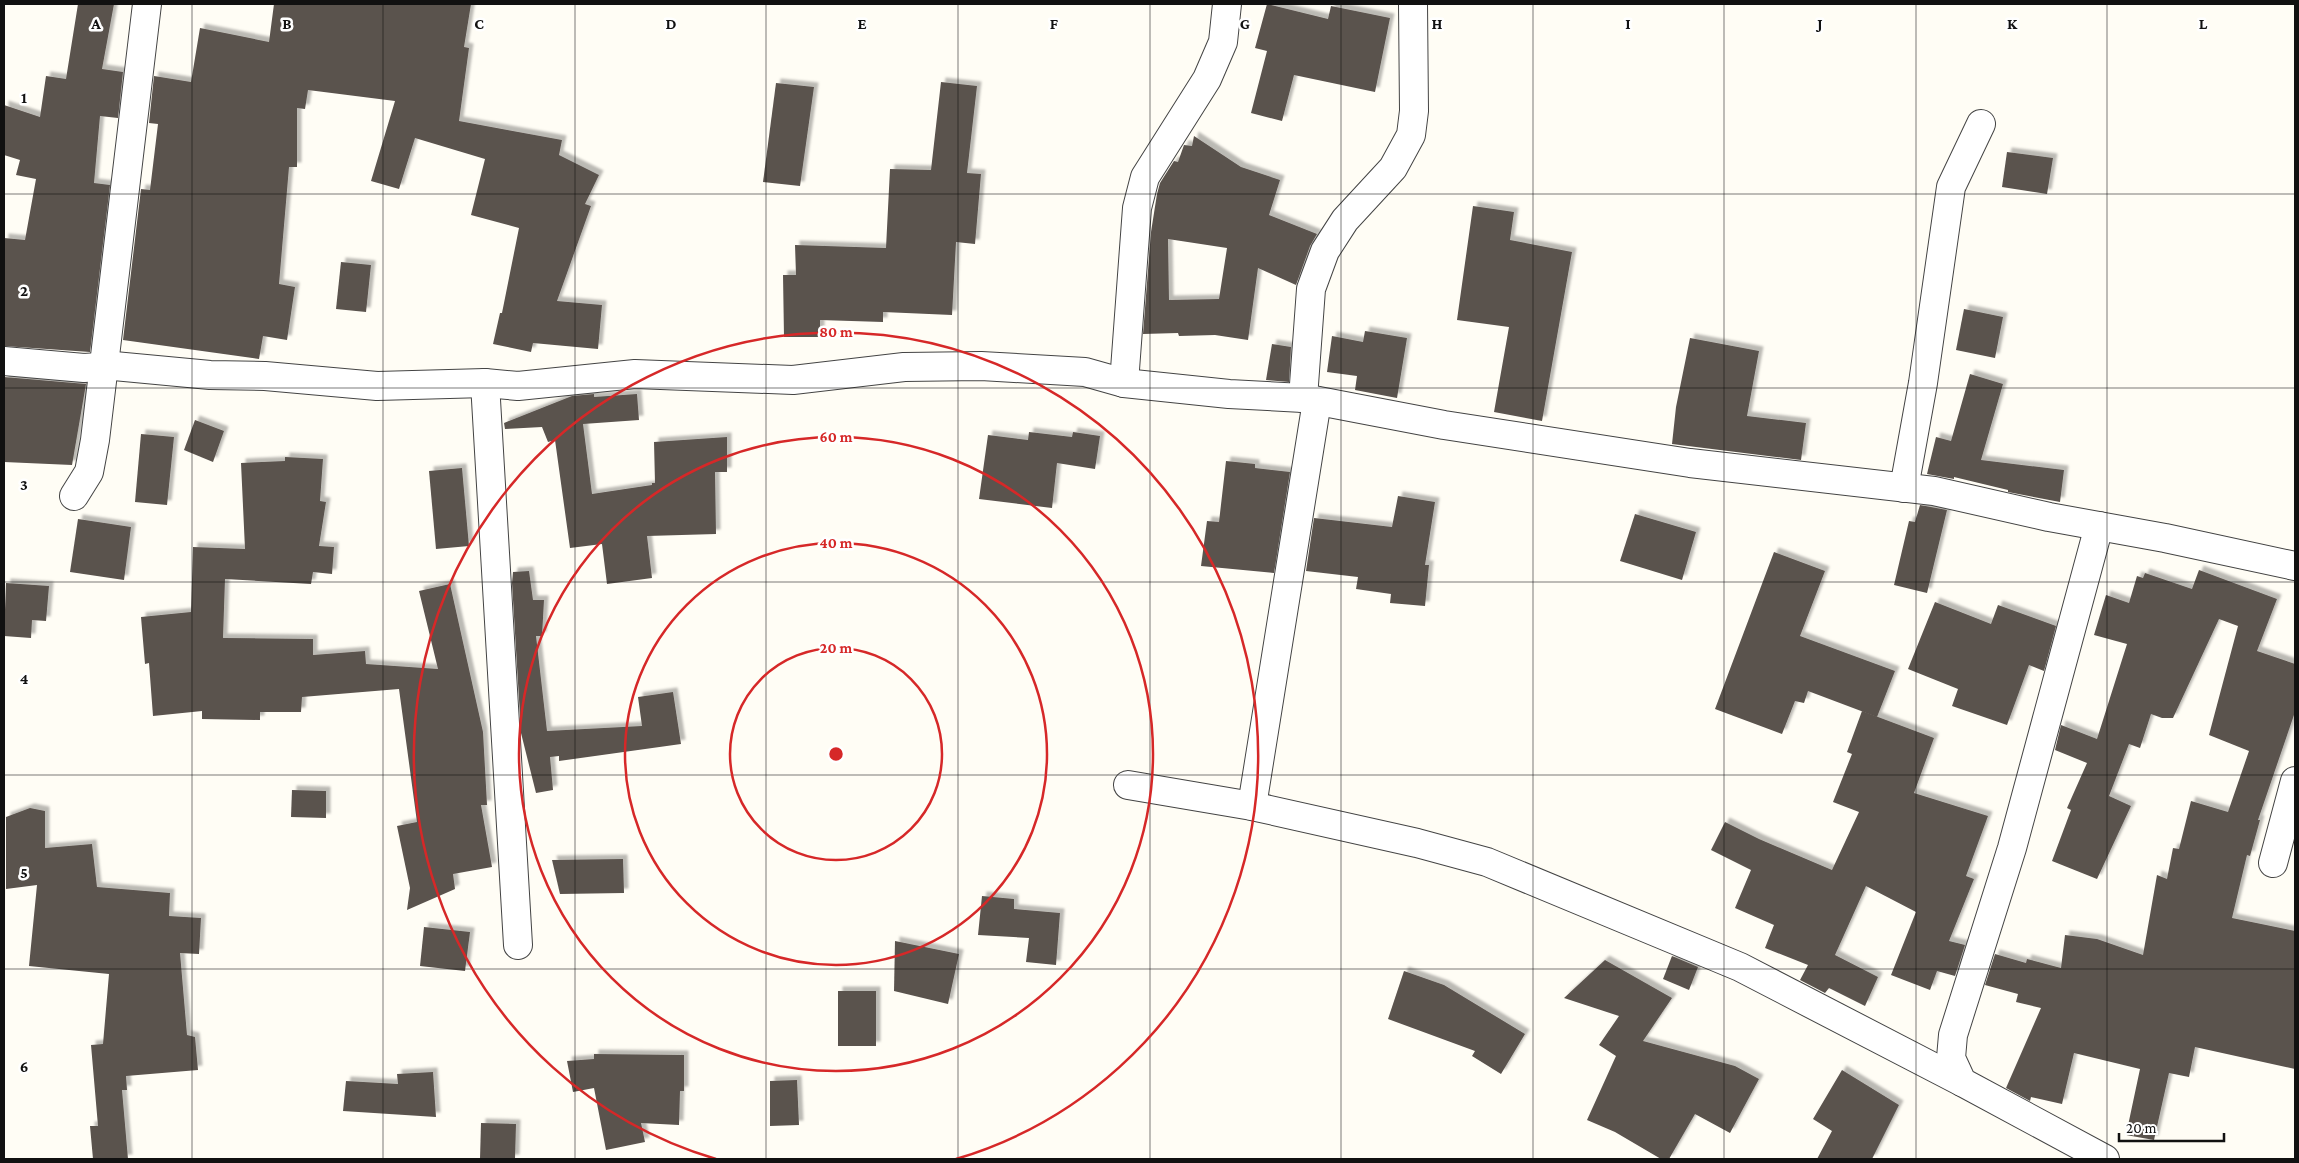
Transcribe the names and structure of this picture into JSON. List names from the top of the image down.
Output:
{
  "scale_bar": "20 m",
  "grid": {
    "columns": [
      "A",
      "B",
      "C",
      "D",
      "E",
      "F",
      "G",
      "H",
      "I",
      "J",
      "K",
      "L"
    ],
    "rows": [
      "1",
      "2",
      "3",
      "4",
      "5",
      "6"
    ]
  },
  "rings": [
    "80 m",
    "60 m",
    "40 m",
    "20 m"
  ]
}
